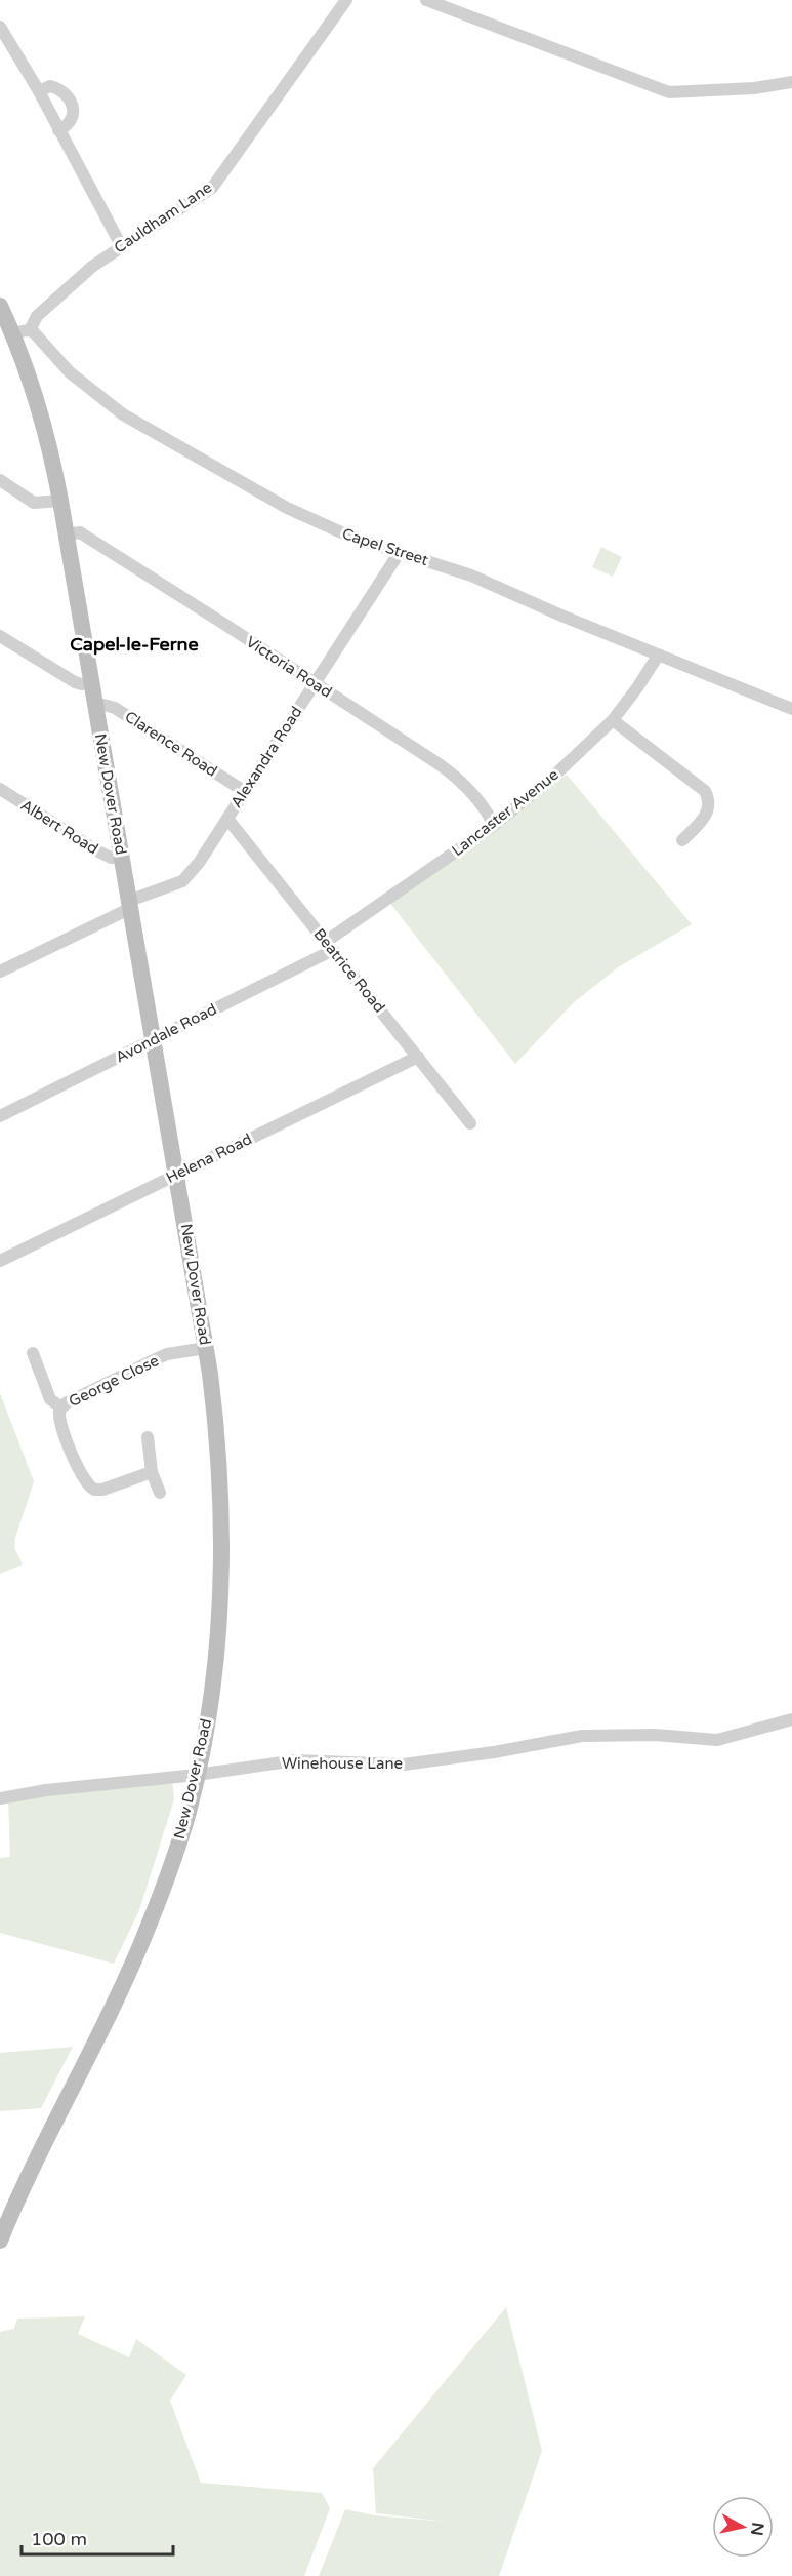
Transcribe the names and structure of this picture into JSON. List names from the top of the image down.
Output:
{
  "streets": {
    "main road": ["New Dover Road"],
    "street": [
      "Cauldham Lane",
      "Capel Street",
      "Victoria Road",
      "Clarence Road",
      "Alexandra Road",
      "Lancaster Avenue",
      "Albert Road",
      "Beatrice Road",
      "Avondale Road",
      "Helena Road",
      "George Close",
      "Winehouse Lane"
    ]
  },
  "crossings": [
    ["Cauldham Lane", "Capel Street"],
    ["Capel Street", "Alexandra Road"],
    ["Capel Street", "Lancaster Avenue"],
    ["Victoria Road", "Alexandra Road"],
    ["Victoria Road", "New Dover Road"],
    ["Victoria Road", "Lancaster Avenue"],
    ["Clarence Road", "Alexandra Road"],
    ["Clarence Road", "New Dover Road"],
    ["Alexandra Road", "New Dover Road"],
    ["Alexandra Road", "Beatrice Road"],
    ["New Dover Road", "Albert Road"],
    ["New Dover Road", "Avondale Road"],
    ["New Dover Road", "Helena Road"],
    ["New Dover Road", "George Close"],
    ["New Dover Road", "Winehouse Lane"],
    ["Lancaster Avenue", "Beatrice Road"],
    ["Lancaster Avenue", "Avondale Road"],
    ["Beatrice Road", "Avondale Road"],
    ["Beatrice Road", "Helena Road"]
  ],
  "districts": ["Capel-le-Ferne"],
  "scale_bar": "100 m",
  "north": "right"
}
